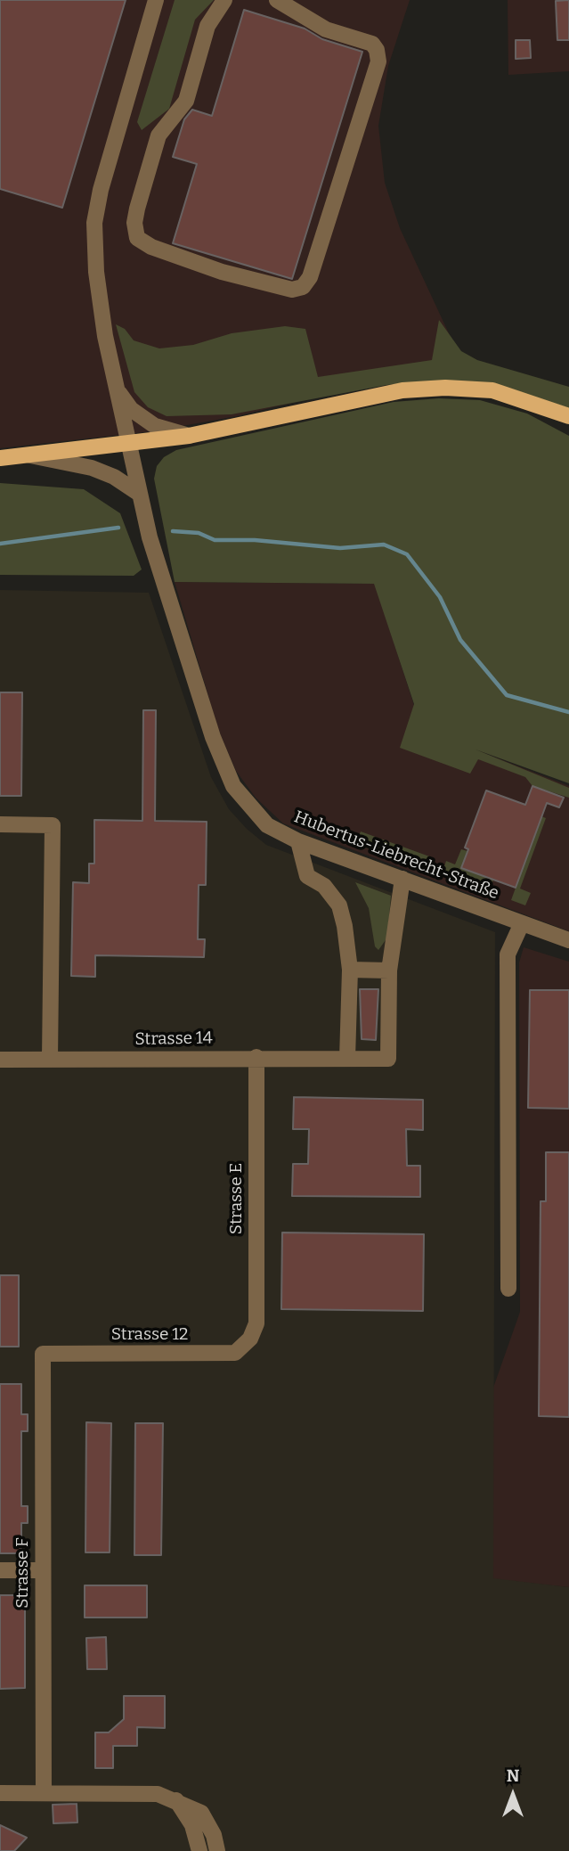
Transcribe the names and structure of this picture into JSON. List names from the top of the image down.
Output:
{
  "streets": {
    "street": [
      "Hubertus-Liebrecht-Straße",
      "Strasse 14",
      "Strasse E",
      "Strasse 12",
      "Strasse F"
    ]
  },
  "crossings": [
    ["Strasse 14", "Strasse E"],
    ["Strasse E", "Strasse 12"],
    ["Strasse 12", "Strasse F"]
  ],
  "north": "top"
}
